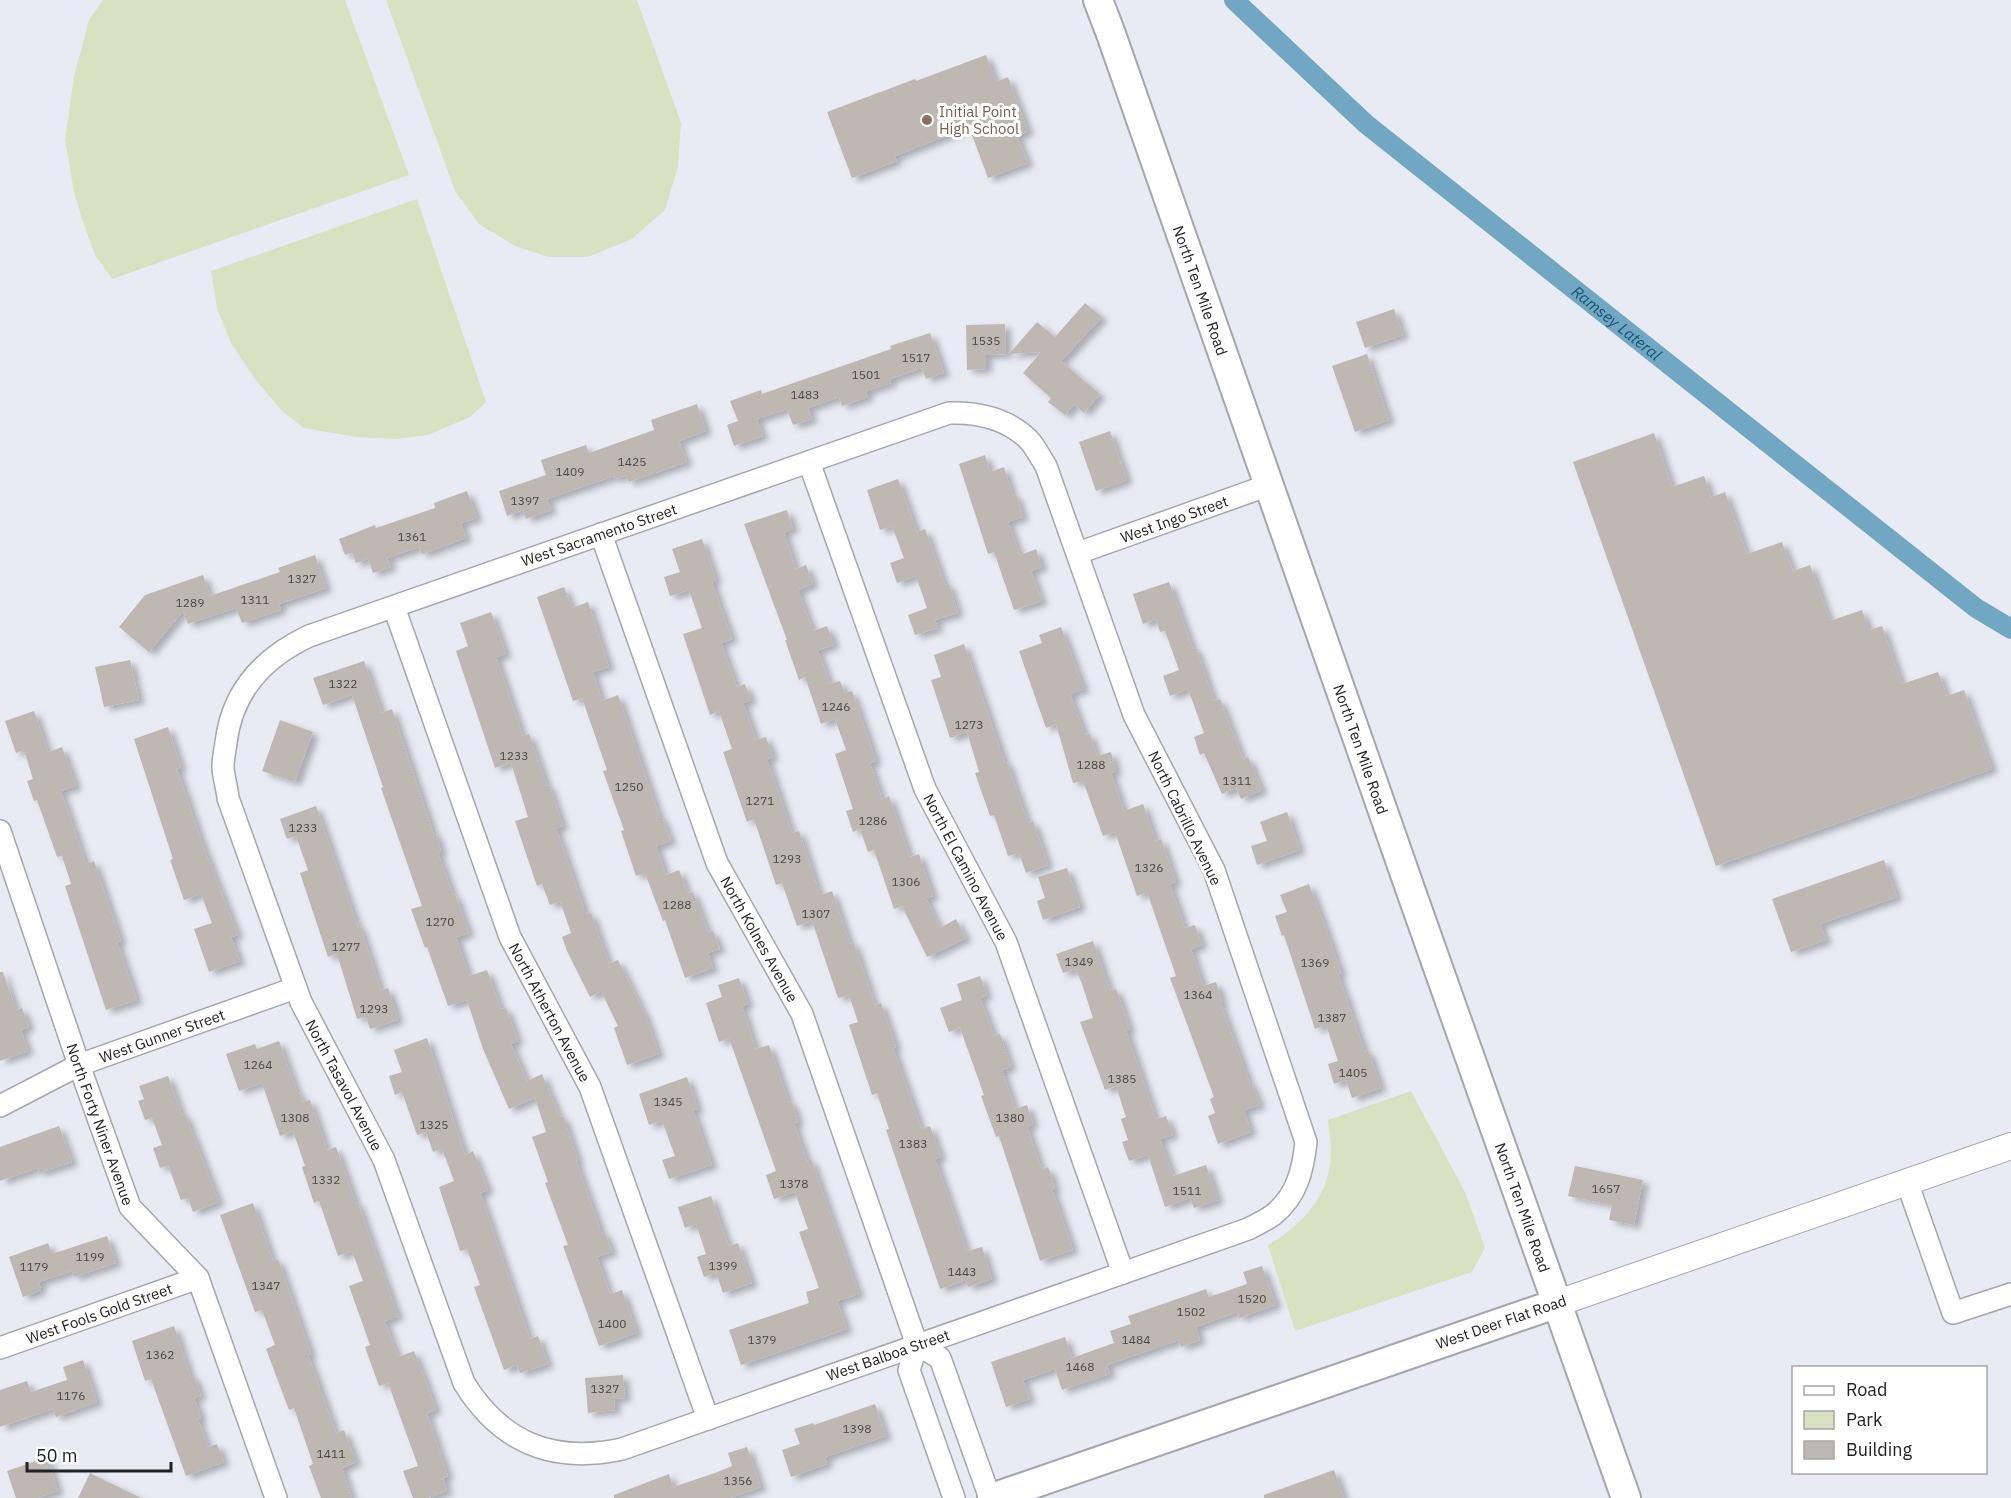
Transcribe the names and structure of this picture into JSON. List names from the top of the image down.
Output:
{
  "streets": {
    "main road": ["North Ten Mile Road", "West Deer Flat Road"],
    "street": [
      "West Ingo Street",
      "West Sacramento Street",
      "North Cabrillo Avenue",
      "North El Camino Avenue",
      "North Kolnes Avenue",
      "North Atherton Avenue",
      "West Gunner Street",
      "North Tasavol Avenue",
      "North Forty Niner Avenue",
      "West Fools Gold Street",
      "West Balboa Street"
    ]
  },
  "crossings": [
    ["North Ten Mile Road", "West Ingo Street"],
    ["North Ten Mile Road", "West Deer Flat Road"],
    ["West Ingo Street", "North Cabrillo Avenue"],
    ["West Sacramento Street", "North Cabrillo Avenue"],
    ["West Sacramento Street", "North El Camino Avenue"],
    ["West Sacramento Street", "North Kolnes Avenue"],
    ["West Sacramento Street", "North Atherton Avenue"],
    ["West Sacramento Street", "North Tasavol Avenue"],
    ["North Cabrillo Avenue", "West Balboa Street"],
    ["North El Camino Avenue", "West Balboa Street"],
    ["North Kolnes Avenue", "West Balboa Street"],
    ["North Atherton Avenue", "West Balboa Street"],
    ["West Gunner Street", "North Tasavol Avenue"],
    ["West Gunner Street", "North Forty Niner Avenue"],
    ["North Tasavol Avenue", "West Balboa Street"],
    ["North Forty Niner Avenue", "West Fools Gold Street"]
  ],
  "water": ["Ramsey Lateral"],
  "places": ["Initial Point High School"],
  "house_numbers": [
    "1535",
    "1517",
    "1501",
    "1483",
    "1425",
    "1409",
    "1397",
    "1361",
    "1327",
    "1311",
    "1289",
    "1322",
    "1246",
    "1273",
    "1233",
    "1288",
    "1311",
    "1250",
    "1271",
    "1286",
    "1233",
    "1293",
    "1326",
    "1306",
    "1288",
    "1307",
    "1270",
    "1277",
    "1349",
    "1369",
    "1364",
    "1293",
    "1387",
    "1264",
    "1405",
    "1385",
    "1345",
    "1308",
    "1380",
    "1325",
    "1383",
    "1332",
    "1378",
    "1657",
    "1511",
    "1199",
    "1399",
    "1179",
    "1443",
    "1347",
    "1520",
    "1502",
    "1400",
    "1379",
    "1484",
    "1362",
    "1468",
    "1327",
    "1176",
    "1398",
    "1411",
    "1356"
  ],
  "legend": ["Road", "Park", "Building"],
  "scale_bar": "50 m"
}
